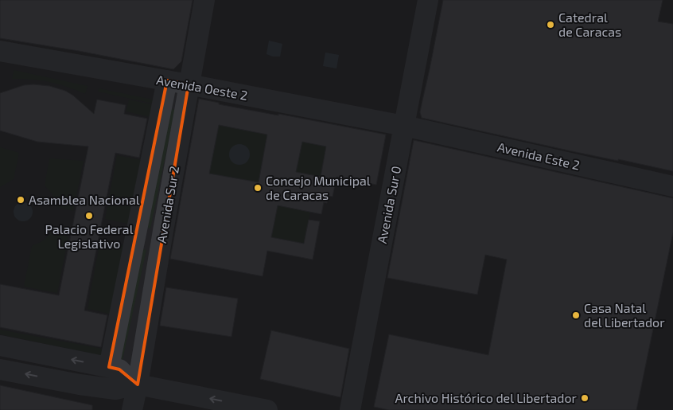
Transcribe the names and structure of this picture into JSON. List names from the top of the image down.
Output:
{
  "streets": {
    "street": [
      "Avenida Oeste 2",
      "Avenida Este 2",
      "Avenida Sur 2",
      "Avenida Sur 0"
    ]
  },
  "crossings": [
    ["Avenida Oeste 2", "Avenida Este 2"],
    ["Avenida Oeste 2", "Avenida Sur 2"],
    ["Avenida Oeste 2", "Avenida Sur 0"],
    ["Avenida Este 2", "Avenida Sur 0"]
  ],
  "places": [
    "Catedral de Caracas",
    "Concejo Municipal de Caracas",
    "Asamblea Nacional",
    "Palacio Federal Legislativo",
    "Casa Natal del Libertador",
    "Archivo Histórico del Libertador"
  ]
}
